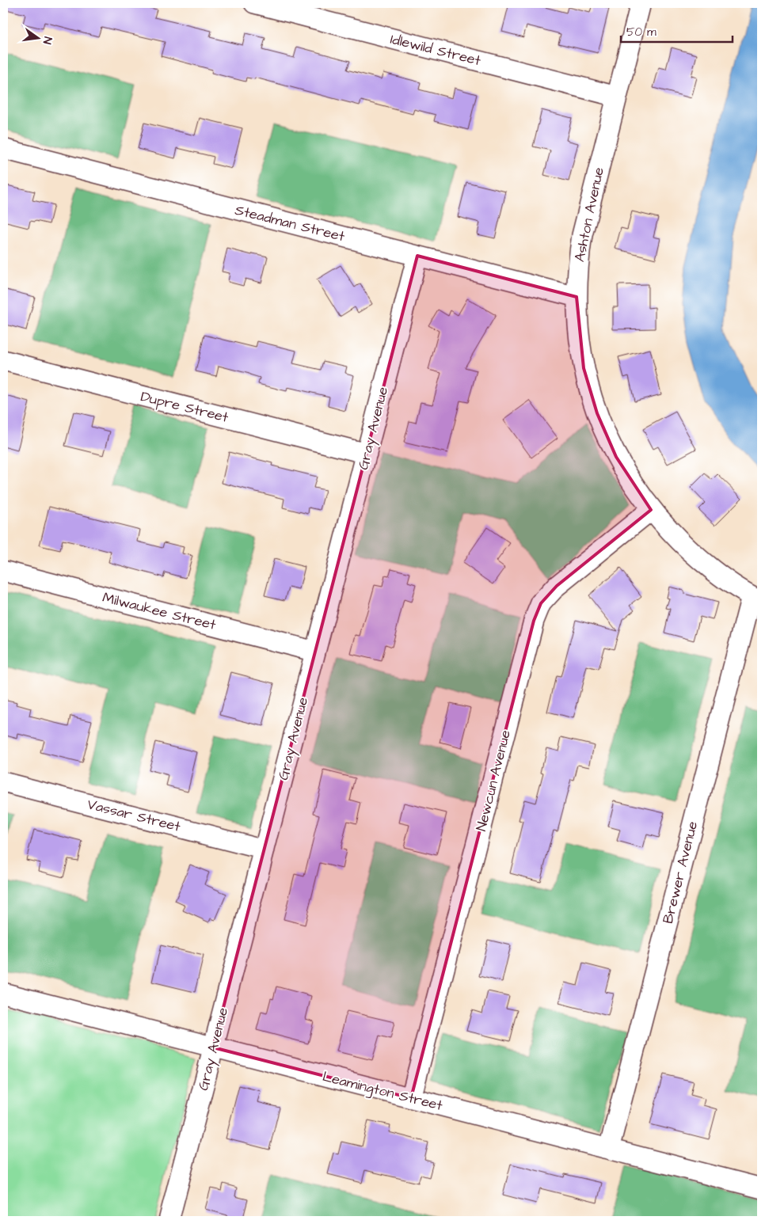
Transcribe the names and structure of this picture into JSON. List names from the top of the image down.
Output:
{
  "streets": {
    "street": [
      "Idlewild Street",
      "Ashton Avenue",
      "Steadman Street",
      "Dupre Street",
      "Gray Avenue",
      "Milwaukee Street",
      "Newcun Avenue",
      "Vassar Street",
      "Brewer Avenue",
      "Leamington Street"
    ]
  },
  "crossings": [
    ["Idlewild Street", "Ashton Avenue"],
    ["Ashton Avenue", "Steadman Street"],
    ["Ashton Avenue", "Newcun Avenue"],
    ["Ashton Avenue", "Brewer Avenue"],
    ["Steadman Street", "Gray Avenue"],
    ["Dupre Street", "Gray Avenue"],
    ["Gray Avenue", "Milwaukee Street"],
    ["Gray Avenue", "Vassar Street"],
    ["Gray Avenue", "Leamington Street"],
    ["Newcun Avenue", "Leamington Street"],
    ["Brewer Avenue", "Leamington Street"]
  ],
  "scale_bar": "50 m",
  "north": "right"
}
